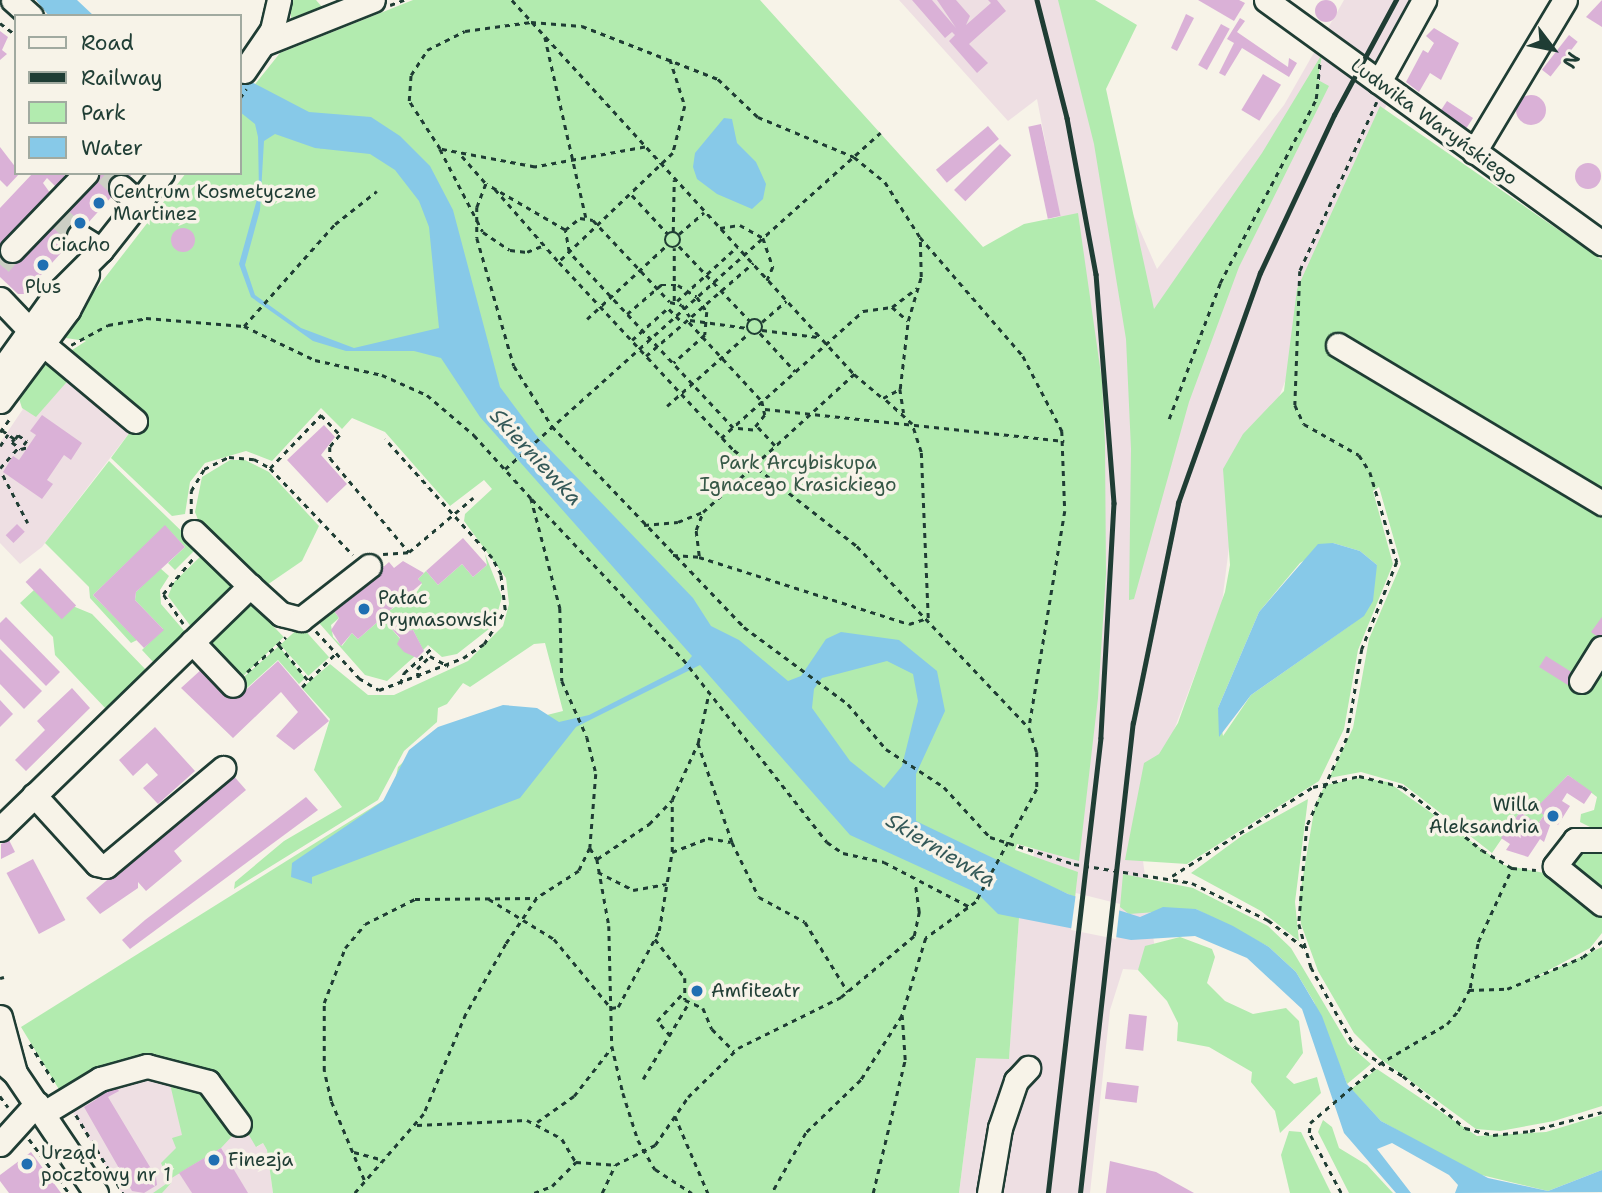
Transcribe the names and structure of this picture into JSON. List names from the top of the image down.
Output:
{
  "streets": {
    "street": ["Ludwika Waryńskiego"]
  },
  "water": ["Skierniewka"],
  "parks": ["Park Arcybiskupa Ignacego Krasickiego"],
  "places": [
    "Centrum Kosmetyczne Martinez",
    "Ciacho",
    "Plus",
    "Pałac Prymasowski",
    "Willa Aleksandria",
    "Amfiteatr",
    "Finezja",
    "Urząd pocztowy nr 1"
  ],
  "legend": [
    "Road",
    "Railway",
    "Park",
    "Water"
  ],
  "north": "bottom right"
}
